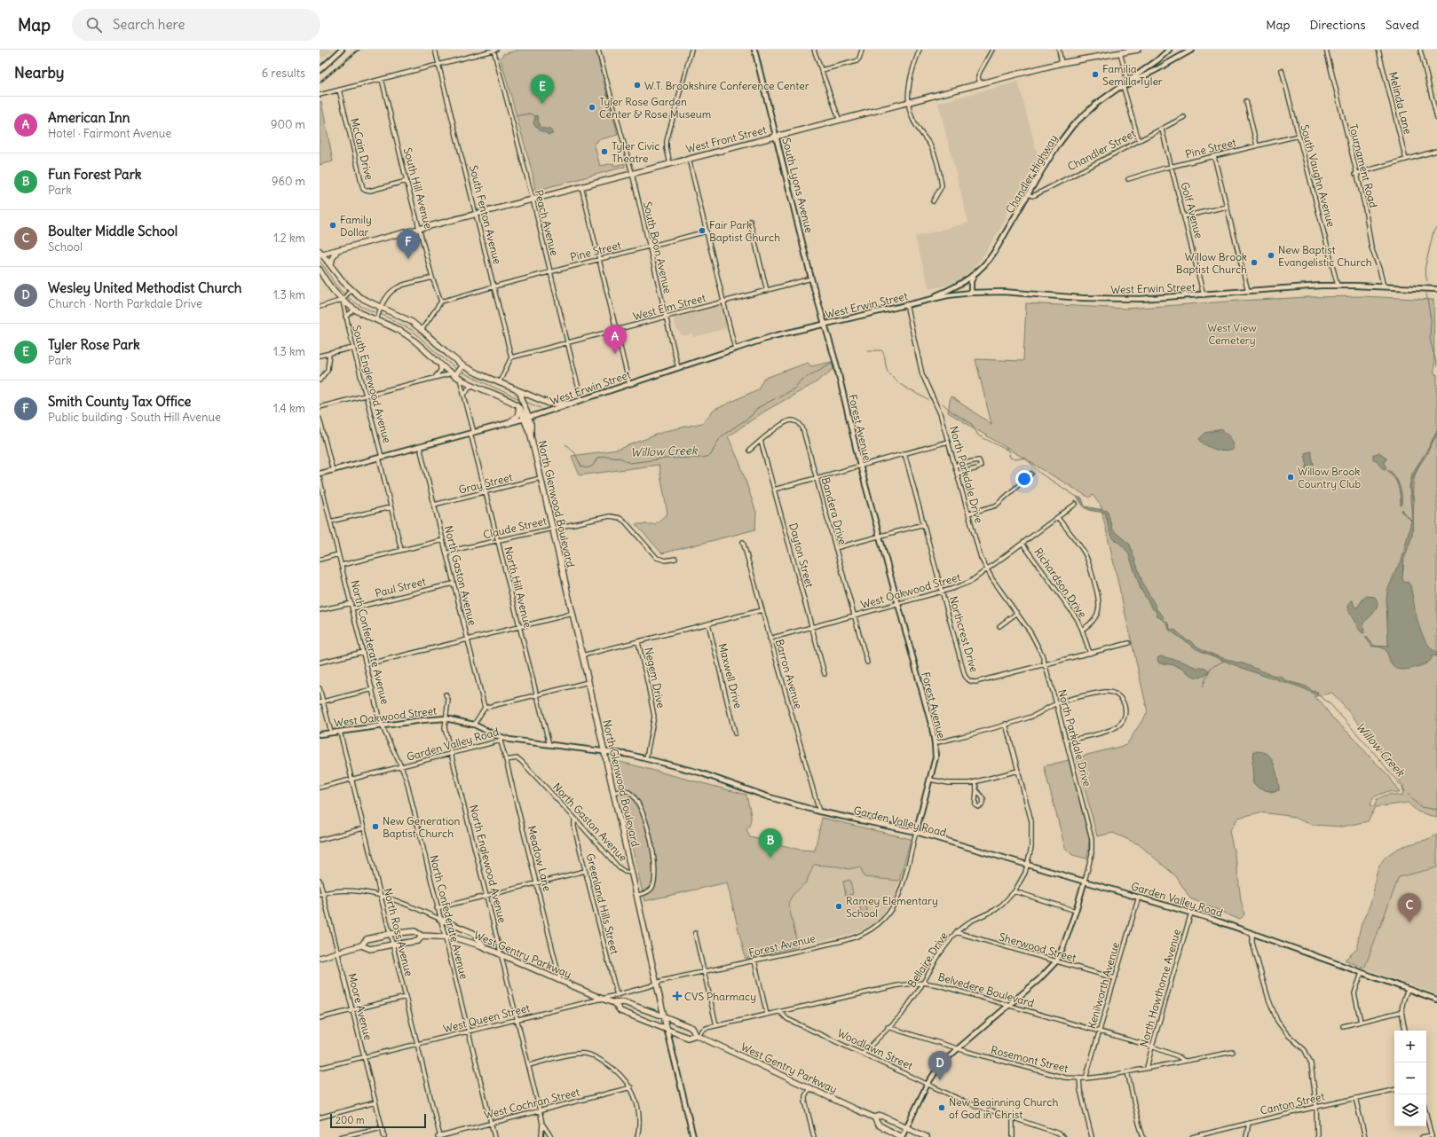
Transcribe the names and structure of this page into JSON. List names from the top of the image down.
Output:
{
  "streets": {
    "main road": ["West Front Street", "North Glenwood Boulevard", "West Gentry Parkway"],
    "street": [
      "Melinda Lane",
      "Pine Street",
      "McCain Drive",
      "Chandler Street",
      "Tournament Road",
      "Chandler Highway",
      "South Vaughn Avenue",
      "South Lyons Avenue",
      "South Hill Avenue",
      "Golf Avenue",
      "South Fenton Avenue",
      "Peach Avenue",
      "South Boon Avenue",
      "West Erwin Street",
      "West Elm Street",
      "South Englewood Avenue",
      "Forest Avenue",
      "North Parkdale Drive",
      "Gray Street",
      "Bandera Drive",
      "Claude Street",
      "Dayton Street",
      "North Gaston Avenue",
      "Richardson Drive",
      "Paul Street",
      "North Hill Avenue",
      "West Oakwood Street",
      "Northcrest Drive",
      "North Confederate Avenue",
      "Barron Avenue",
      "Maxwell Drive",
      "Negem Drive",
      "Garden Valley Road",
      "Meadow Lane",
      "North Englewood Avenue",
      "Greenland Hills Street",
      "North Ross Avenue",
      "Sherwood Street",
      "Bellaire Drive",
      "Kenilworth Avenue",
      "North Hawthorne Avenue",
      "Belvedere Boulevard",
      "Moore Avenue",
      "West Queen Street",
      "Woodlawn Street",
      "Rosemont Street",
      "West Cochran Street",
      "Canton Street"
    ]
  },
  "crossings": [
    ["West Front Street", "South Lyons Avenue"],
    ["West Front Street", "South Hill Avenue"],
    ["West Front Street", "South Fenton Avenue"],
    ["West Front Street", "Peach Avenue"],
    ["West Front Street", "South Boon Avenue"],
    ["Pine Street", "South Vaughn Avenue"],
    ["Pine Street", "South Hill Avenue"],
    ["Pine Street", "Golf Avenue"],
    ["Pine Street", "South Fenton Avenue"],
    ["Pine Street", "Peach Avenue"],
    ["Pine Street", "South Boon Avenue"],
    ["McCain Drive", "South Hill Avenue"],
    ["Chandler Street", "Chandler Highway"],
    ["Chandler Street", "Golf Avenue"],
    ["Tournament Road", "West Erwin Street"],
    ["Chandler Highway", "West Erwin Street"],
    ["South Vaughn Avenue", "West Erwin Street"],
    ["South Lyons Avenue", "West Erwin Street"],
    ["South Lyons Avenue", "West Elm Street"],
    ["South Lyons Avenue", "Forest Avenue"],
    ["Golf Avenue", "West Erwin Street"],
    ["South Fenton Avenue", "West Elm Street"],
    ["Peach Avenue", "West Erwin Street"],
    ["Peach Avenue", "West Elm Street"],
    ["South Boon Avenue", "West Erwin Street"],
    ["South Boon Avenue", "West Elm Street"],
    ["West Erwin Street", "South Englewood Avenue"],
    ["West Erwin Street", "Forest Avenue"],
    ["West Erwin Street", "North Parkdale Drive"],
    ["West Erwin Street", "North Glenwood Boulevard"],
    ["West Erwin Street", "North Gaston Avenue"],
    ["West Erwin Street", "North Hill Avenue"],
    ["Forest Avenue", "North Glenwood Boulevard"],
    ["Forest Avenue", "West Oakwood Street"],
    ["Forest Avenue", "Garden Valley Road"],
    ["Forest Avenue", "West Queen Street"],
    ["North Parkdale Drive", "West Oakwood Street"],
    ["North Parkdale Drive", "Northcrest Drive"],
    ["North Parkdale Drive", "Garden Valley Road"],
    ["North Parkdale Drive", "Sherwood Street"],
    ["North Parkdale Drive", "West Gentry Parkway"],
    ["North Parkdale Drive", "Belvedere Boulevard"],
    ["North Parkdale Drive", "Woodlawn Street"],
    ["North Parkdale Drive", "Rosemont Street"],
    ["Gray Street", "North Glenwood Boulevard"],
    ["Gray Street", "North Gaston Avenue"],
    ["Gray Street", "North Hill Avenue"],
    ["North Glenwood Boulevard", "Claude Street"],
    ["North Glenwood Boulevard", "North Gaston Avenue"],
    ["North Glenwood Boulevard", "Garden Valley Road"],
    ["North Glenwood Boulevard", "West Gentry Parkway"],
    ["North Glenwood Boulevard", "West Queen Street"],
    ["Bandera Drive", "Dayton Street"],
    ["Bandera Drive", "West Oakwood Street"],
    ["Claude Street", "North Gaston Avenue"],
    ["Claude Street", "North Hill Avenue"],
    ["Dayton Street", "West Oakwood Street"],
    ["North Gaston Avenue", "Paul Street"],
    ["North Gaston Avenue", "Meadow Lane"],
    ["North Gaston Avenue", "Greenland Hills Street"],
    ["Richardson Drive", "West Oakwood Street"],
    ["Richardson Drive", "Northcrest Drive"],
    ["Paul Street", "North Confederate Avenue"],
    ["North Hill Avenue", "Garden Valley Road"],
    ["West Oakwood Street", "Northcrest Drive"],
    ["West Oakwood Street", "North Confederate Avenue"],
    ["West Oakwood Street", "Barron Avenue"],
    ["West Oakwood Street", "Garden Valley Road"],
    ["West Oakwood Street", "Meadow Lane"],
    ["West Oakwood Street", "North Englewood Avenue"],
    ["West Oakwood Street", "North Ross Avenue"],
    ["North Confederate Avenue", "Garden Valley Road"],
    ["North Confederate Avenue", "West Gentry Parkway"],
    ["North Confederate Avenue", "West Queen Street"],
    ["North Confederate Avenue", "West Cochran Street"],
    ["Barron Avenue", "Garden Valley Road"],
    ["Negem Drive", "Garden Valley Road"],
    ["Garden Valley Road", "Meadow Lane"],
    ["Garden Valley Road", "North Englewood Avenue"],
    ["Garden Valley Road", "North Ross Avenue"],
    ["Garden Valley Road", "Bellaire Drive"],
    ["Garden Valley Road", "Kenilworth Avenue"],
    ["Garden Valley Road", "North Hawthorne Avenue"],
    ["Meadow Lane", "West Gentry Parkway"],
    ["North Englewood Avenue", "West Gentry Parkway"],
    ["North Englewood Avenue", "West Queen Street"],
    ["North Englewood Avenue", "West Cochran Street"],
    ["Greenland Hills Street", "West Queen Street"],
    ["North Ross Avenue", "West Gentry Parkway"],
    ["North Ross Avenue", "West Queen Street"],
    ["North Ross Avenue", "West Cochran Street"],
    ["Sherwood Street", "Bellaire Drive"],
    ["Sherwood Street", "Kenilworth Avenue"],
    ["West Gentry Parkway", "Belvedere Boulevard"],
    ["West Gentry Parkway", "Moore Avenue"],
    ["West Gentry Parkway", "West Queen Street"],
    ["Bellaire Drive", "Belvedere Boulevard"],
    ["Bellaire Drive", "Woodlawn Street"],
    ["Bellaire Drive", "Rosemont Street"],
    ["Kenilworth Avenue", "Belvedere Boulevard"],
    ["Kenilworth Avenue", "Rosemont Street"],
    ["North Hawthorne Avenue", "Belvedere Boulevard"],
    ["North Hawthorne Avenue", "Rosemont Street"],
    ["Belvedere Boulevard", "Woodlawn Street"],
    ["Belvedere Boulevard", "Rosemont Street"],
    ["Moore Avenue", "West Queen Street"]
  ],
  "water": ["Willow Creek"],
  "parks": ["West View Cemetery"],
  "places": {
    "other": [
      "Familia Semilla Tyler",
      "W.T. Brookshire Conference Center",
      "Tyler Rose Garden Center & Rose Museum",
      "Tyler Civic Theatre",
      "Family Dollar",
      "Fair Park Baptist Church",
      "New Baptist Evangelistic Church",
      "Willow Brook Baptist Church",
      "Willow Brook Country Club",
      "New Generation Baptist Church",
      "Ramey Elementary School",
      "New Beginning Church of God in Christ"
    ],
    "health": ["CVS Pharmacy"]
  },
  "scale_bar": "200 m",
  "page": {
    "header": "Map",
    "search": "Search here",
    "nav": ["Map", "Directions", "Saved"],
    "heading": ["Nearby", "6 results"],
    "pins": [
      "E",
      "F",
      "A",
      "B",
      "C",
      "D"
    ],
    "list": [
      {
        "mark": "A",
        "name": "American Inn",
        "note": "Hotel · Fairmont Avenue",
        "value": "900 m"
      },
      {
        "mark": "B",
        "name": "Fun Forest Park",
        "note": "Park",
        "value": "960 m"
      },
      {
        "mark": "C",
        "name": "Boulter Middle School",
        "note": "School",
        "value": "1.2 km"
      },
      {
        "mark": "D",
        "name": "Wesley United Methodist Church",
        "note": "Church · North Parkdale Drive",
        "value": "1.3 km"
      },
      {
        "mark": "E",
        "name": "Tyler Rose Park",
        "note": "Park",
        "value": "1.3 km"
      },
      {
        "mark": "F",
        "name": "Smith County Tax Office",
        "note": "Public building · South Hill Avenue",
        "value": "1.4 km"
      }
    ],
    "map_buttons": ["+", "−"],
    "scale": "200 m"
  }
}
